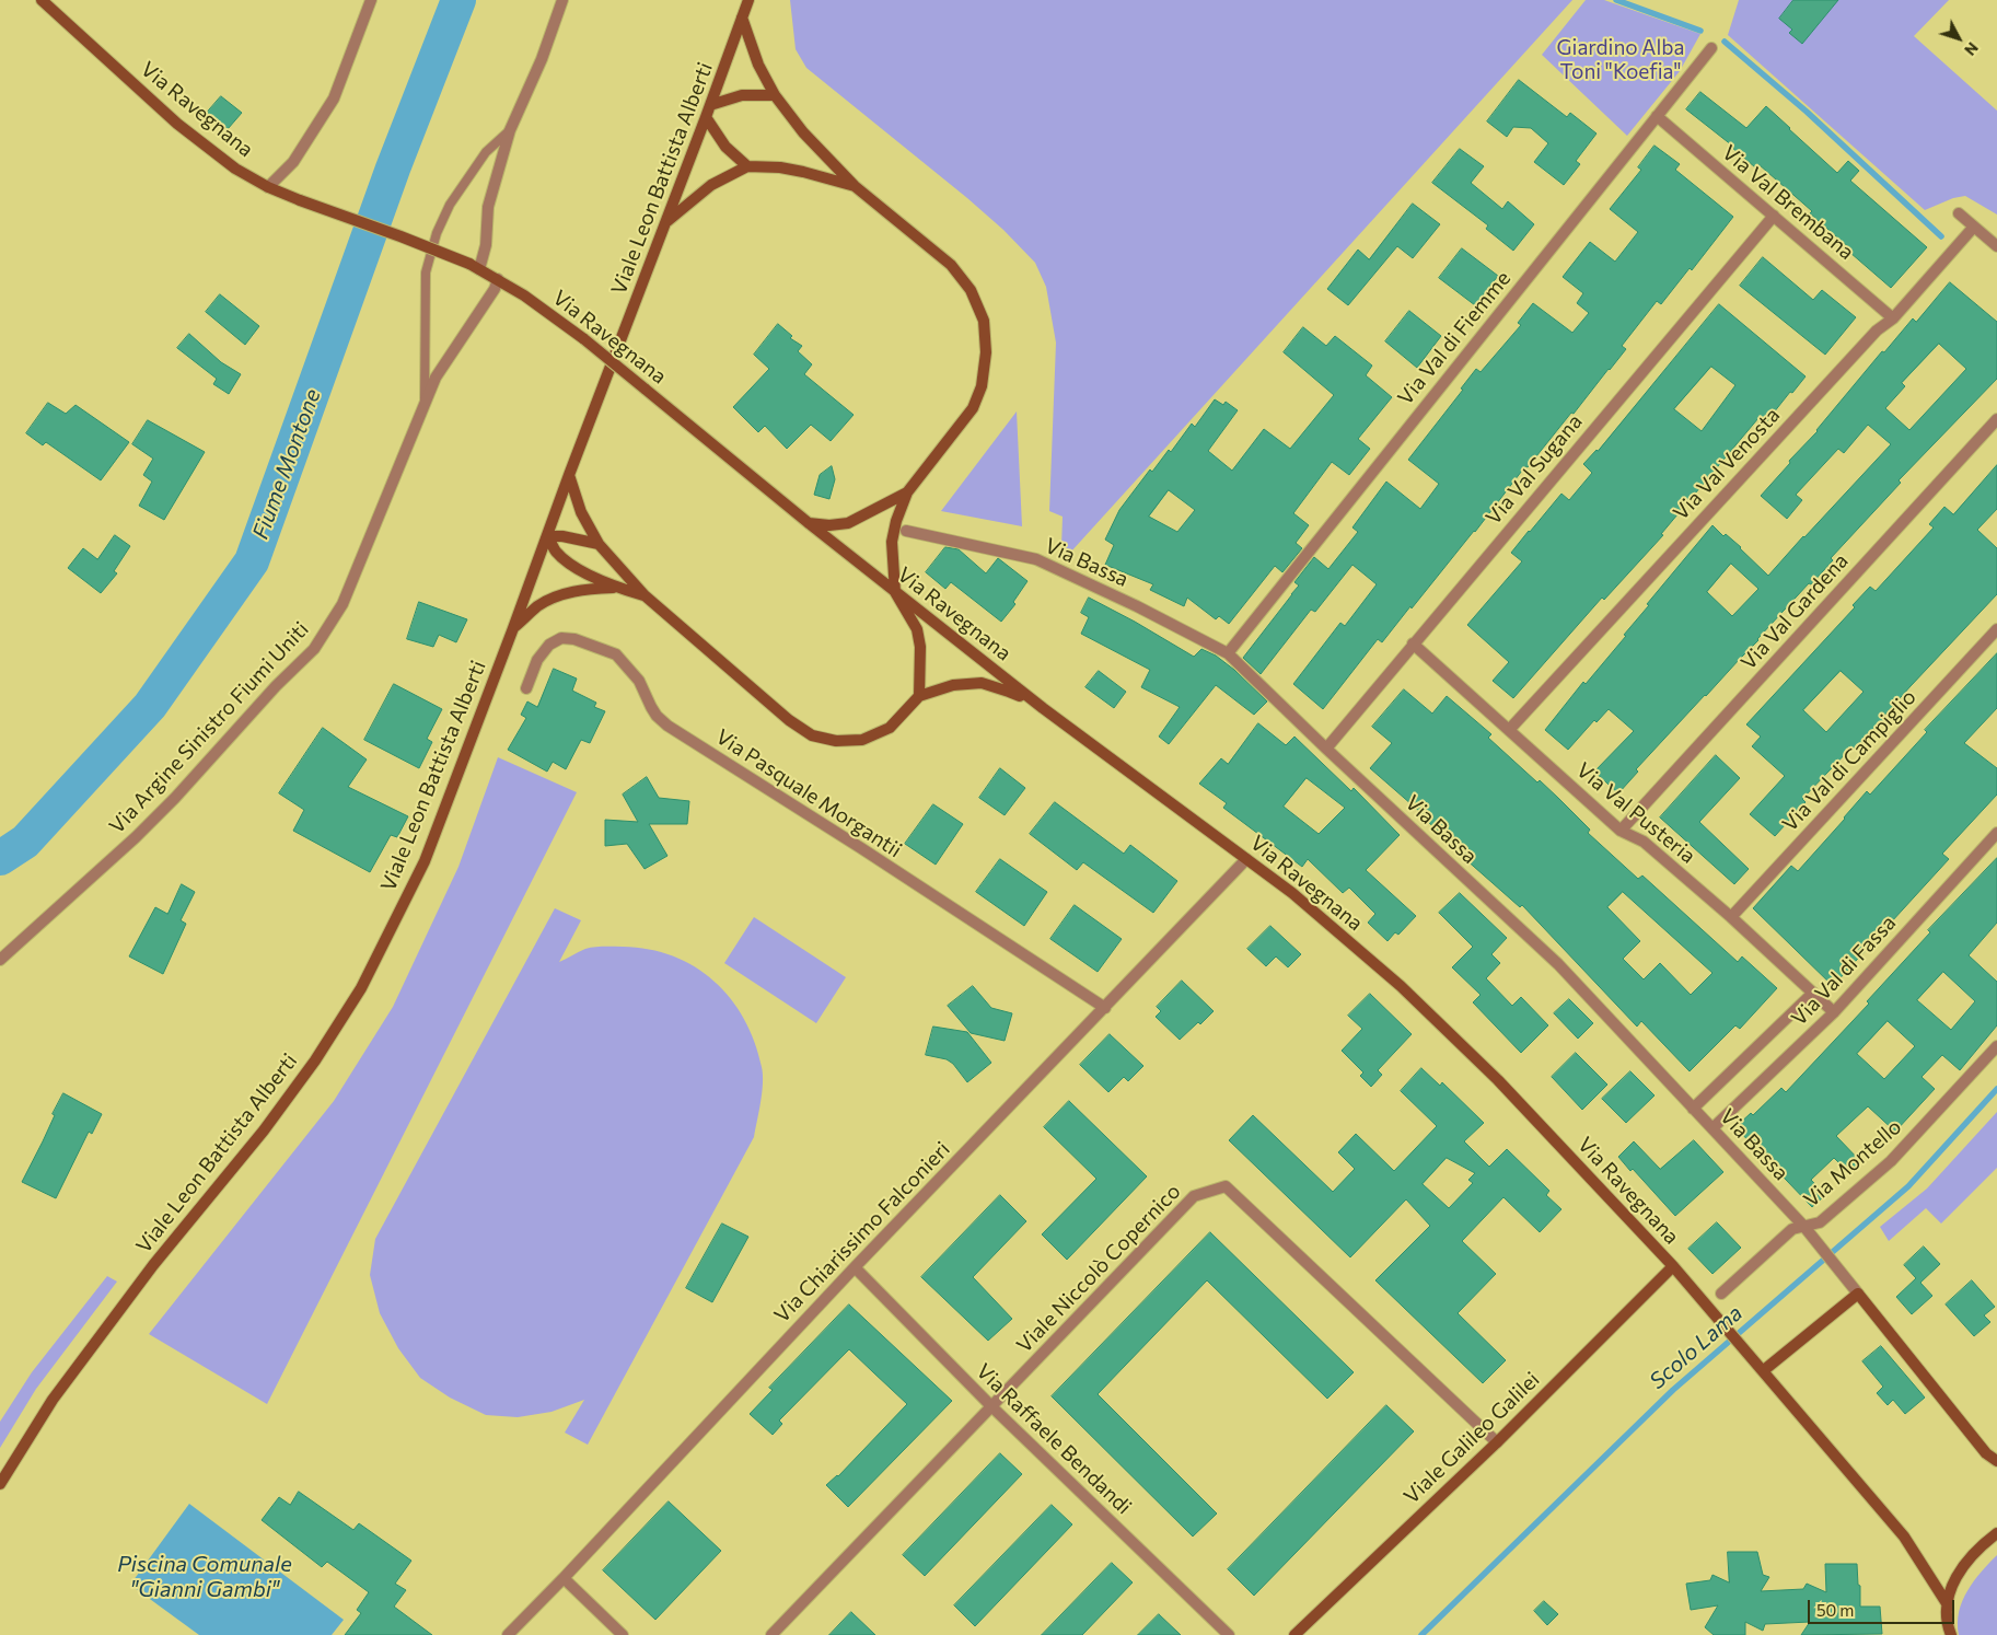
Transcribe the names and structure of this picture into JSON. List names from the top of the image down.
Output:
{
  "streets": {
    "main road": ["Via Ravegnana", "Viale Leon Battista Alberti", "Viale Galileo Galilei"],
    "street": [
      "Via Val Brembana",
      "Via Val di Fiemme",
      "Via Val Venosta",
      "Via Val Sugana",
      "Via Bassa",
      "Via Val Gardena",
      "Via Argine Sinistro Fiumi Uniti",
      "Via Val di Campiglio",
      "Via Pasquale Morgantii",
      "Via Val Pusteria",
      "Via Val di Fassa",
      "Via Montello",
      "Via Chiarissimo Falconieri",
      "Viale Niccolò Copernico",
      "Via Raffaele Bendandi"
    ]
  },
  "crossings": [
    ["Via Ravegnana", "Via Argine Sinistro Fiumi Uniti"],
    ["Via Ravegnana", "Via Chiarissimo Falconieri"],
    ["Via Ravegnana", "Viale Galileo Galilei"],
    ["Via Val Brembana", "Via Val di Fiemme"],
    ["Via Val Brembana", "Via Val Venosta"],
    ["Via Val Brembana", "Via Val Sugana"],
    ["Via Val di Fiemme", "Via Bassa"],
    ["Via Val Venosta", "Via Val Pusteria"],
    ["Via Val Sugana", "Via Bassa"],
    ["Via Val Sugana", "Via Val Pusteria"],
    ["Via Bassa", "Via Val di Fassa"],
    ["Via Bassa", "Via Montello"],
    ["Via Val Gardena", "Via Val Pusteria"],
    ["Via Val di Campiglio", "Via Val Pusteria"],
    ["Via Pasquale Morgantii", "Via Chiarissimo Falconieri"],
    ["Via Val Pusteria", "Via Val di Fassa"],
    ["Via Chiarissimo Falconieri", "Via Raffaele Bendandi"],
    ["Viale Niccolò Copernico", "Viale Galileo Galilei"],
    ["Viale Niccolò Copernico", "Via Raffaele Bendandi"]
  ],
  "water": ["Fiume Montone", "Scolo Lama", "Piscina Comunale \"Gianni Gambi\""],
  "parks": ["Giardino Alba Toni \"Koefia\""],
  "scale_bar": "50 m",
  "north": "bottom right"
}
